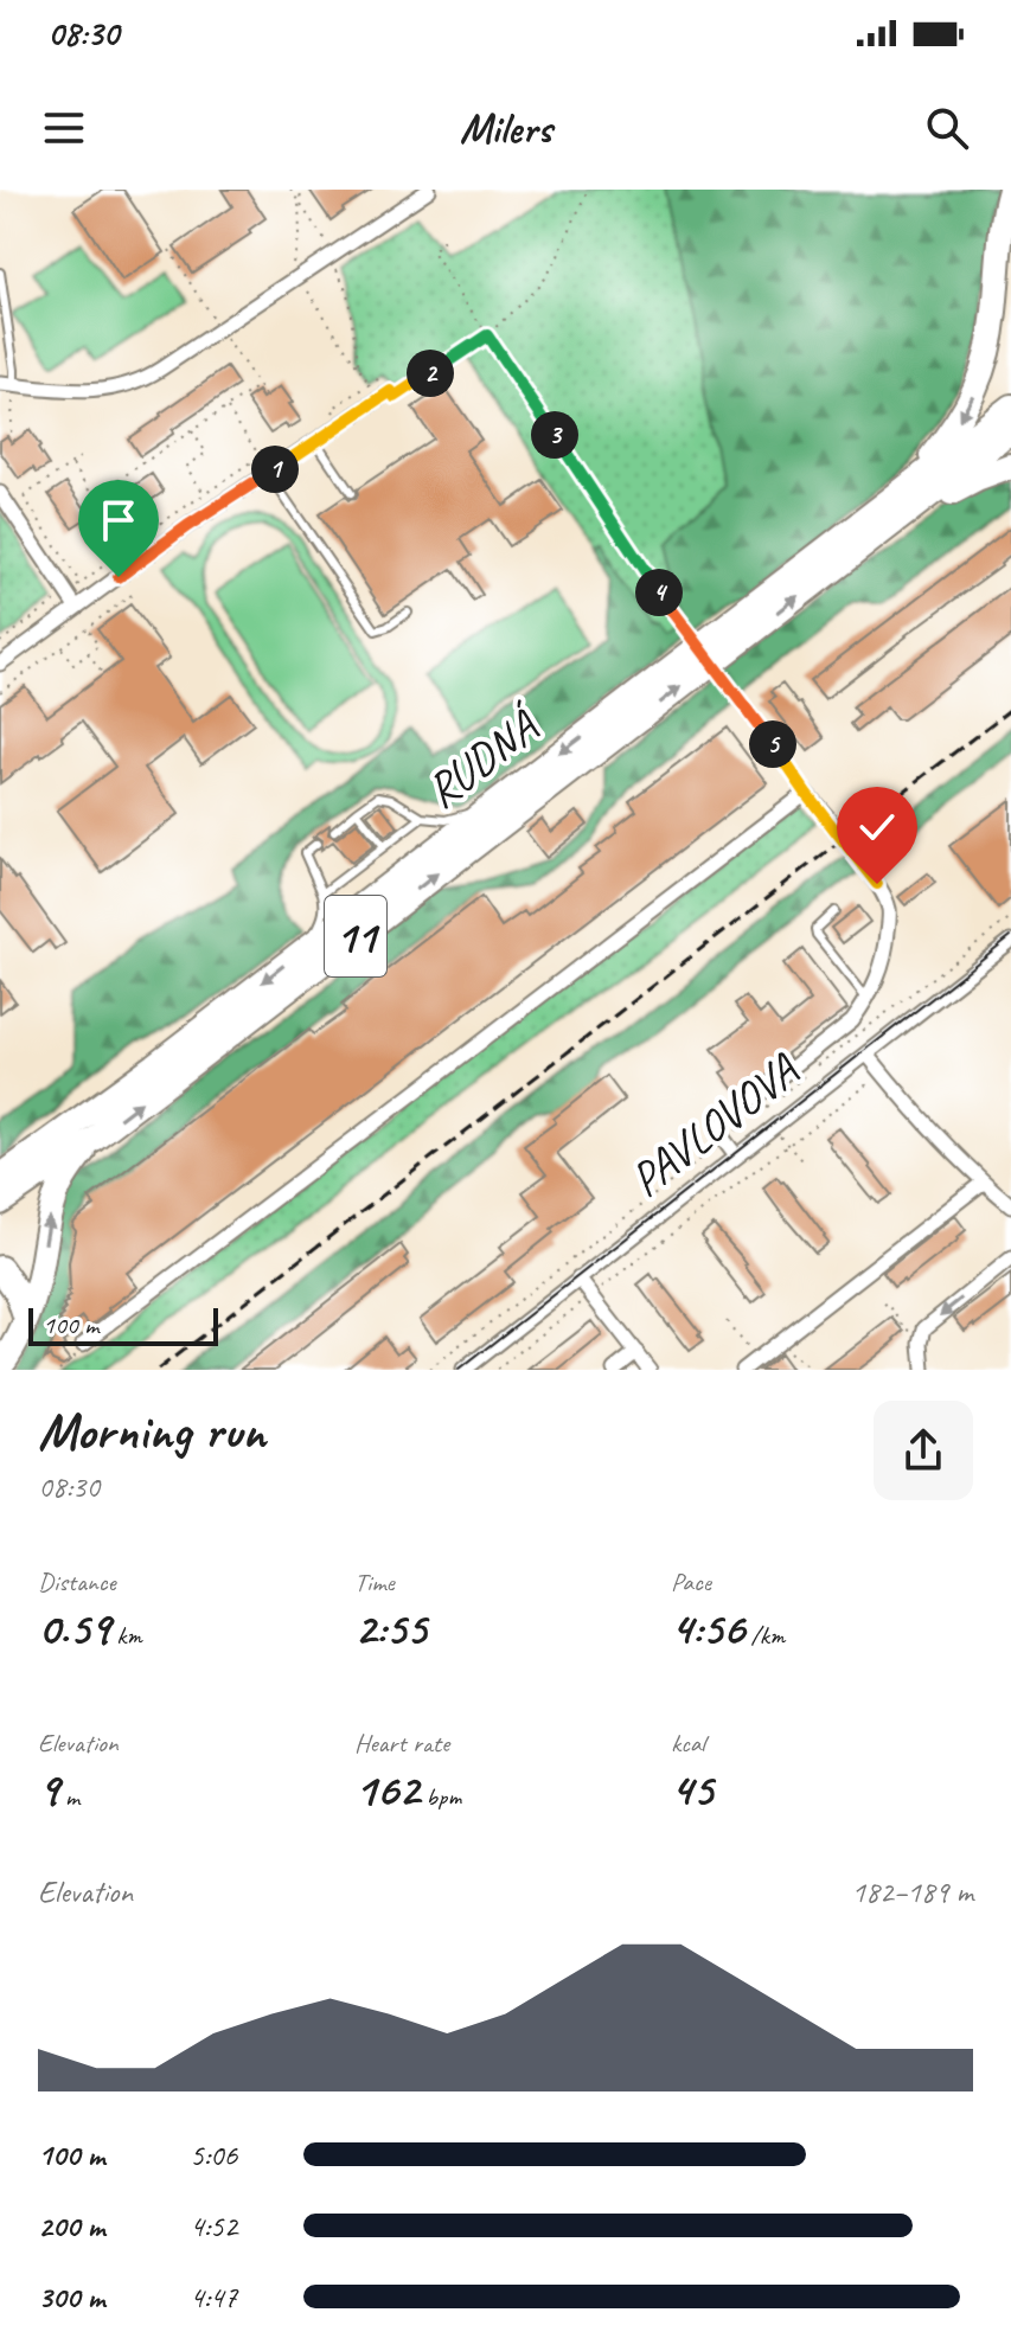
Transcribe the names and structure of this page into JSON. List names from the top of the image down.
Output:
{
  "streets": {
    "highway": ["RUDNÁ", "11"],
    "street": ["PAVLOVOVA"]
  },
  "scale_bar": "100 m",
  "page": {
    "status": "08:30",
    "header": "Milers",
    "pins": [
      "2",
      "3",
      "1",
      "4",
      "5"
    ],
    "scale": "100 m",
    "heading": ["Morning run", "08:30"],
    "stats": [
      ["Distance", "0.59 km"],
      ["Time", "2:55"],
      ["Pace", "4:56 /km"],
      ["Elevation", "9 m"],
      ["Heart rate", "162 bpm"],
      ["kcal", "45"]
    ],
    "chart": ["Elevation", "182–189 m"],
    "list": [
      {
        "name": "100 m",
        "note": "5:06"
      },
      {
        "name": "200 m",
        "note": "4:52"
      },
      {
        "name": "300 m",
        "note": "4:47"
      }
    ]
  }
}
